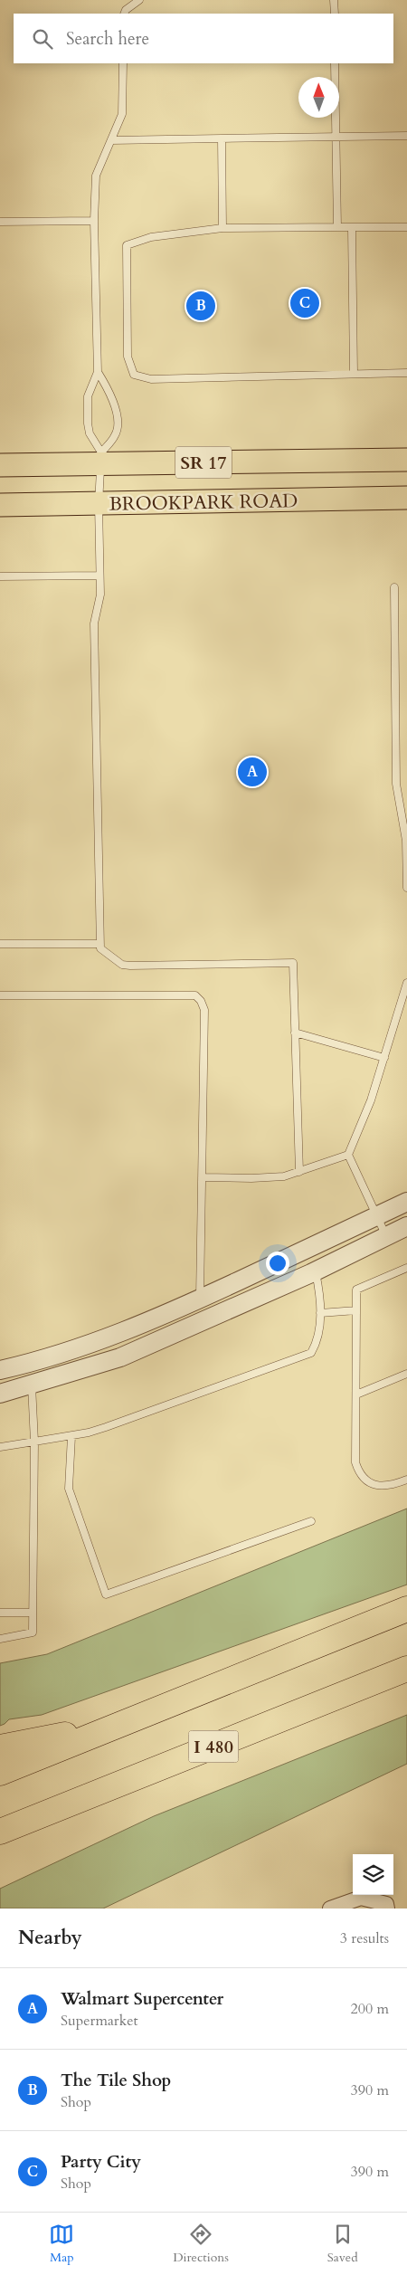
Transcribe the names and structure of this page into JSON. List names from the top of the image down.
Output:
{
  "streets": {
    "highway": ["I 480"],
    "main road": ["SR 17", "BROOKPARK ROAD"]
  },
  "north": "top",
  "page": {
    "search": "Search here",
    "pins": ["C", "B", "A"],
    "heading": ["Nearby", "3 results"],
    "list": [
      {
        "mark": "A",
        "name": "Walmart Supercenter",
        "note": "Supermarket",
        "value": "200 m"
      },
      {
        "mark": "B",
        "name": "The Tile Shop",
        "note": "Shop",
        "value": "390 m"
      },
      {
        "mark": "C",
        "name": "Party City",
        "note": "Shop",
        "value": "390 m"
      }
    ],
    "nav": ["Map", "Directions", "Saved"]
  }
}
